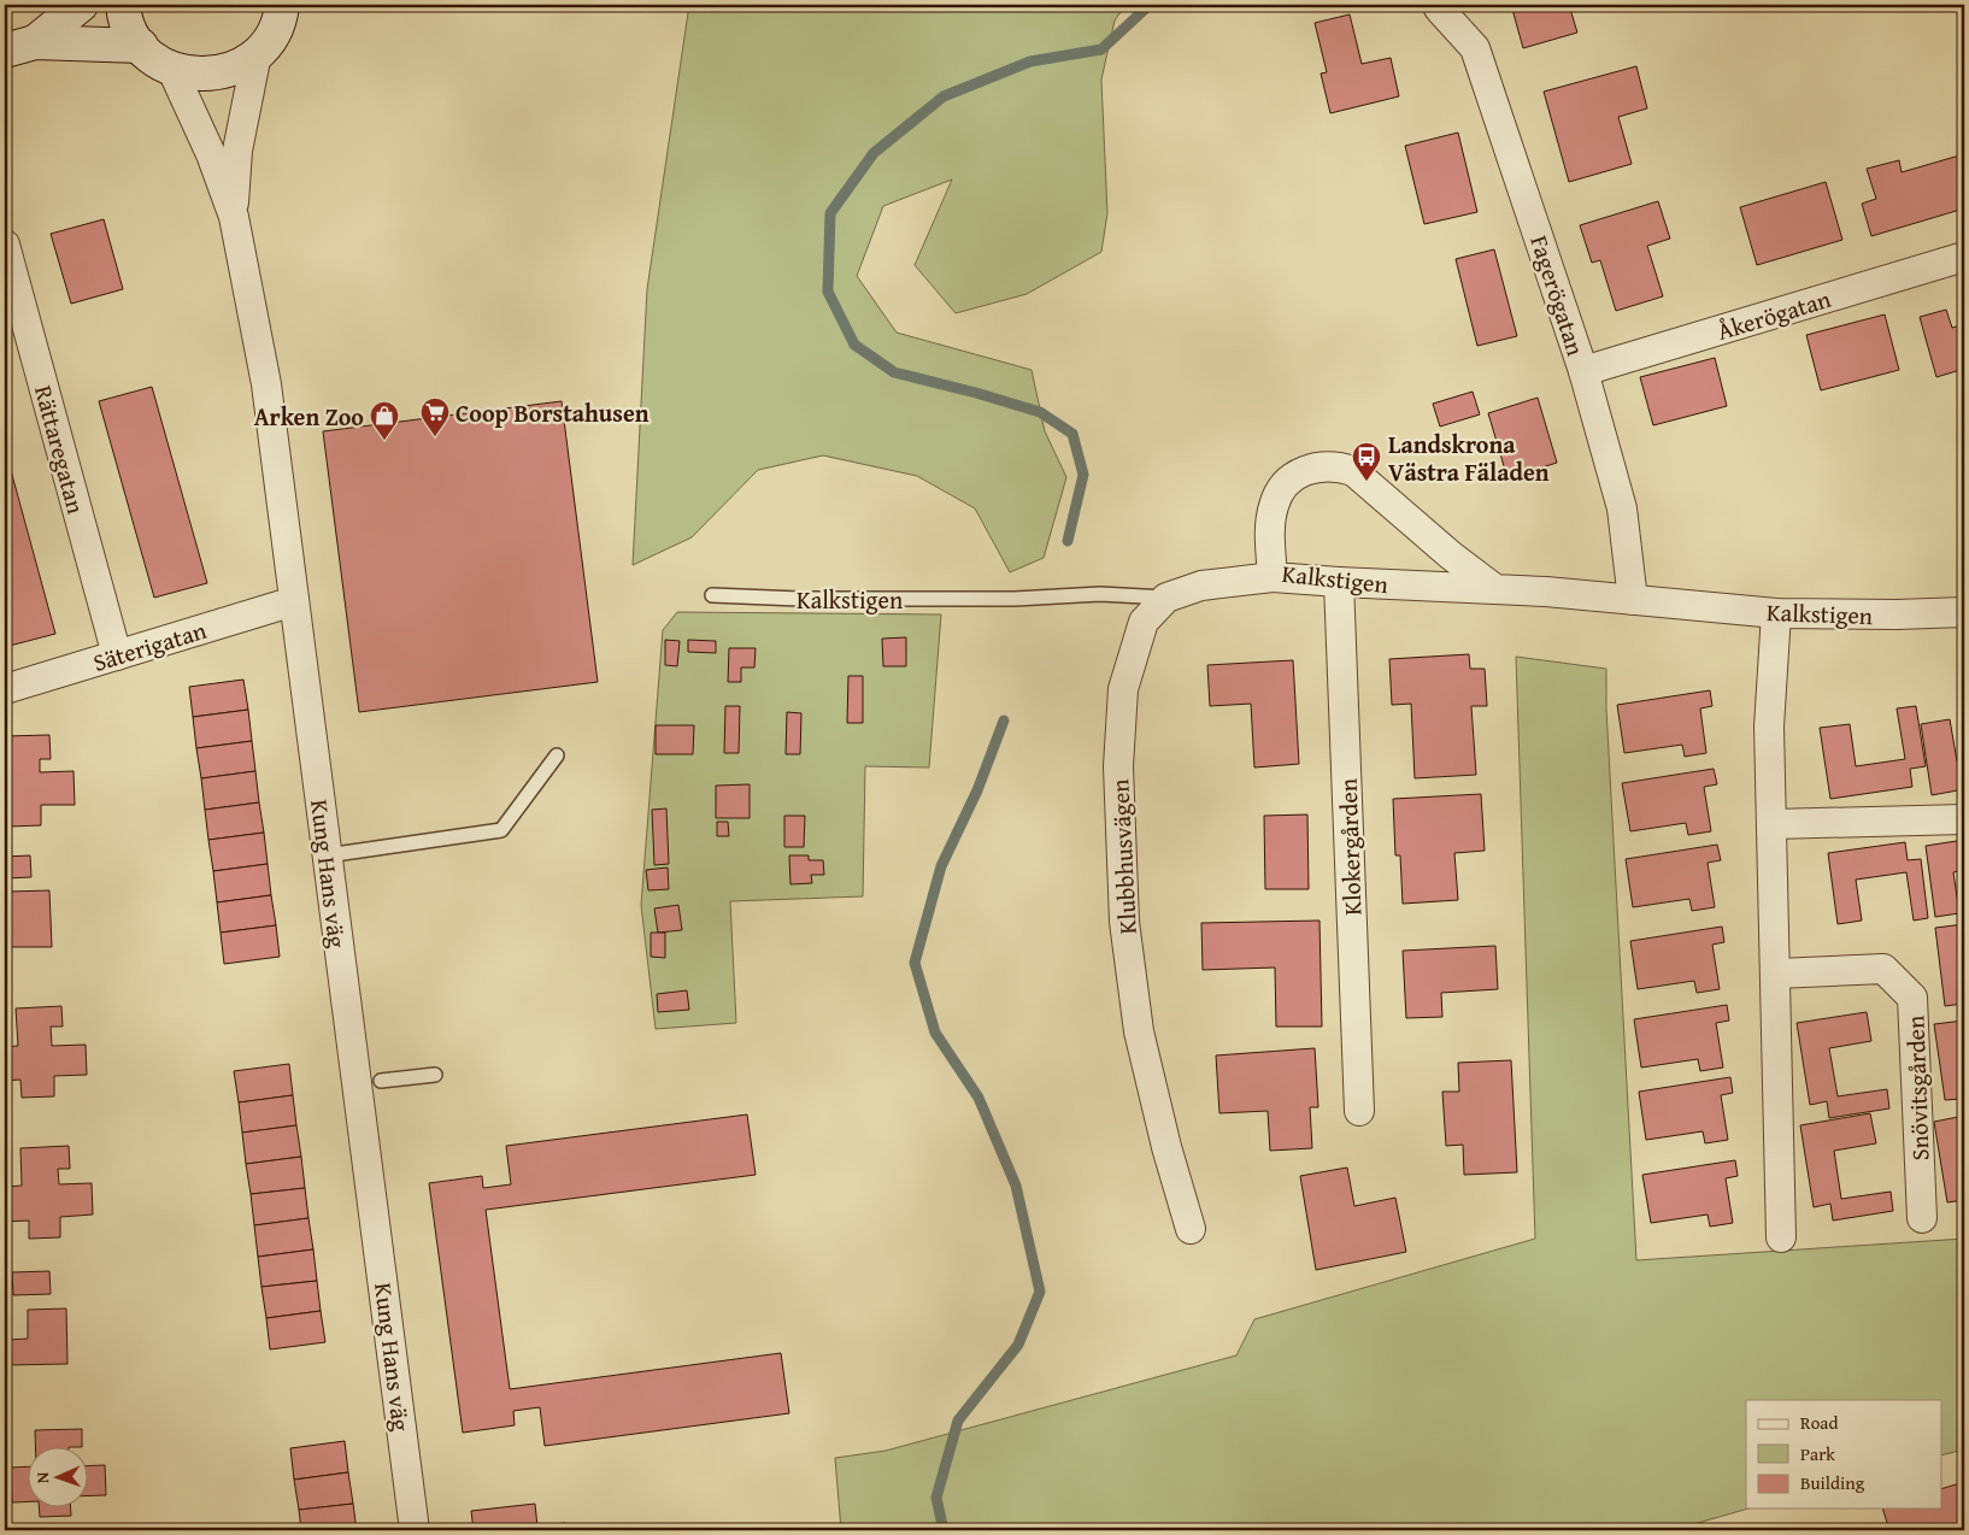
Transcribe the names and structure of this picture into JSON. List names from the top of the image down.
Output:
{
  "streets": {
    "street": [
      "Fagerögatan",
      "Åkerögatan",
      "Rättaregatan",
      "Kalkstigen",
      "Säterigatan",
      "Klokergården",
      "Klubbhusvägen",
      "Kung Hans väg",
      "Snövitsgården"
    ]
  },
  "crossings": [
    ["Fagerögatan", "Åkerögatan"],
    ["Fagerögatan", "Kalkstigen"],
    ["Rättaregatan", "Säterigatan"],
    ["Kalkstigen", "Klokergården"],
    ["Kalkstigen", "Klubbhusvägen"],
    ["Säterigatan", "Kung Hans väg"]
  ],
  "places": {
    "supermarket": ["Coop Borstahusen"],
    "shop": ["Arken Zoo"],
    "bus stop": ["Landskrona Västra Fäladen"]
  },
  "legend": ["Road", "Park", "Building"],
  "north": "left"
}
